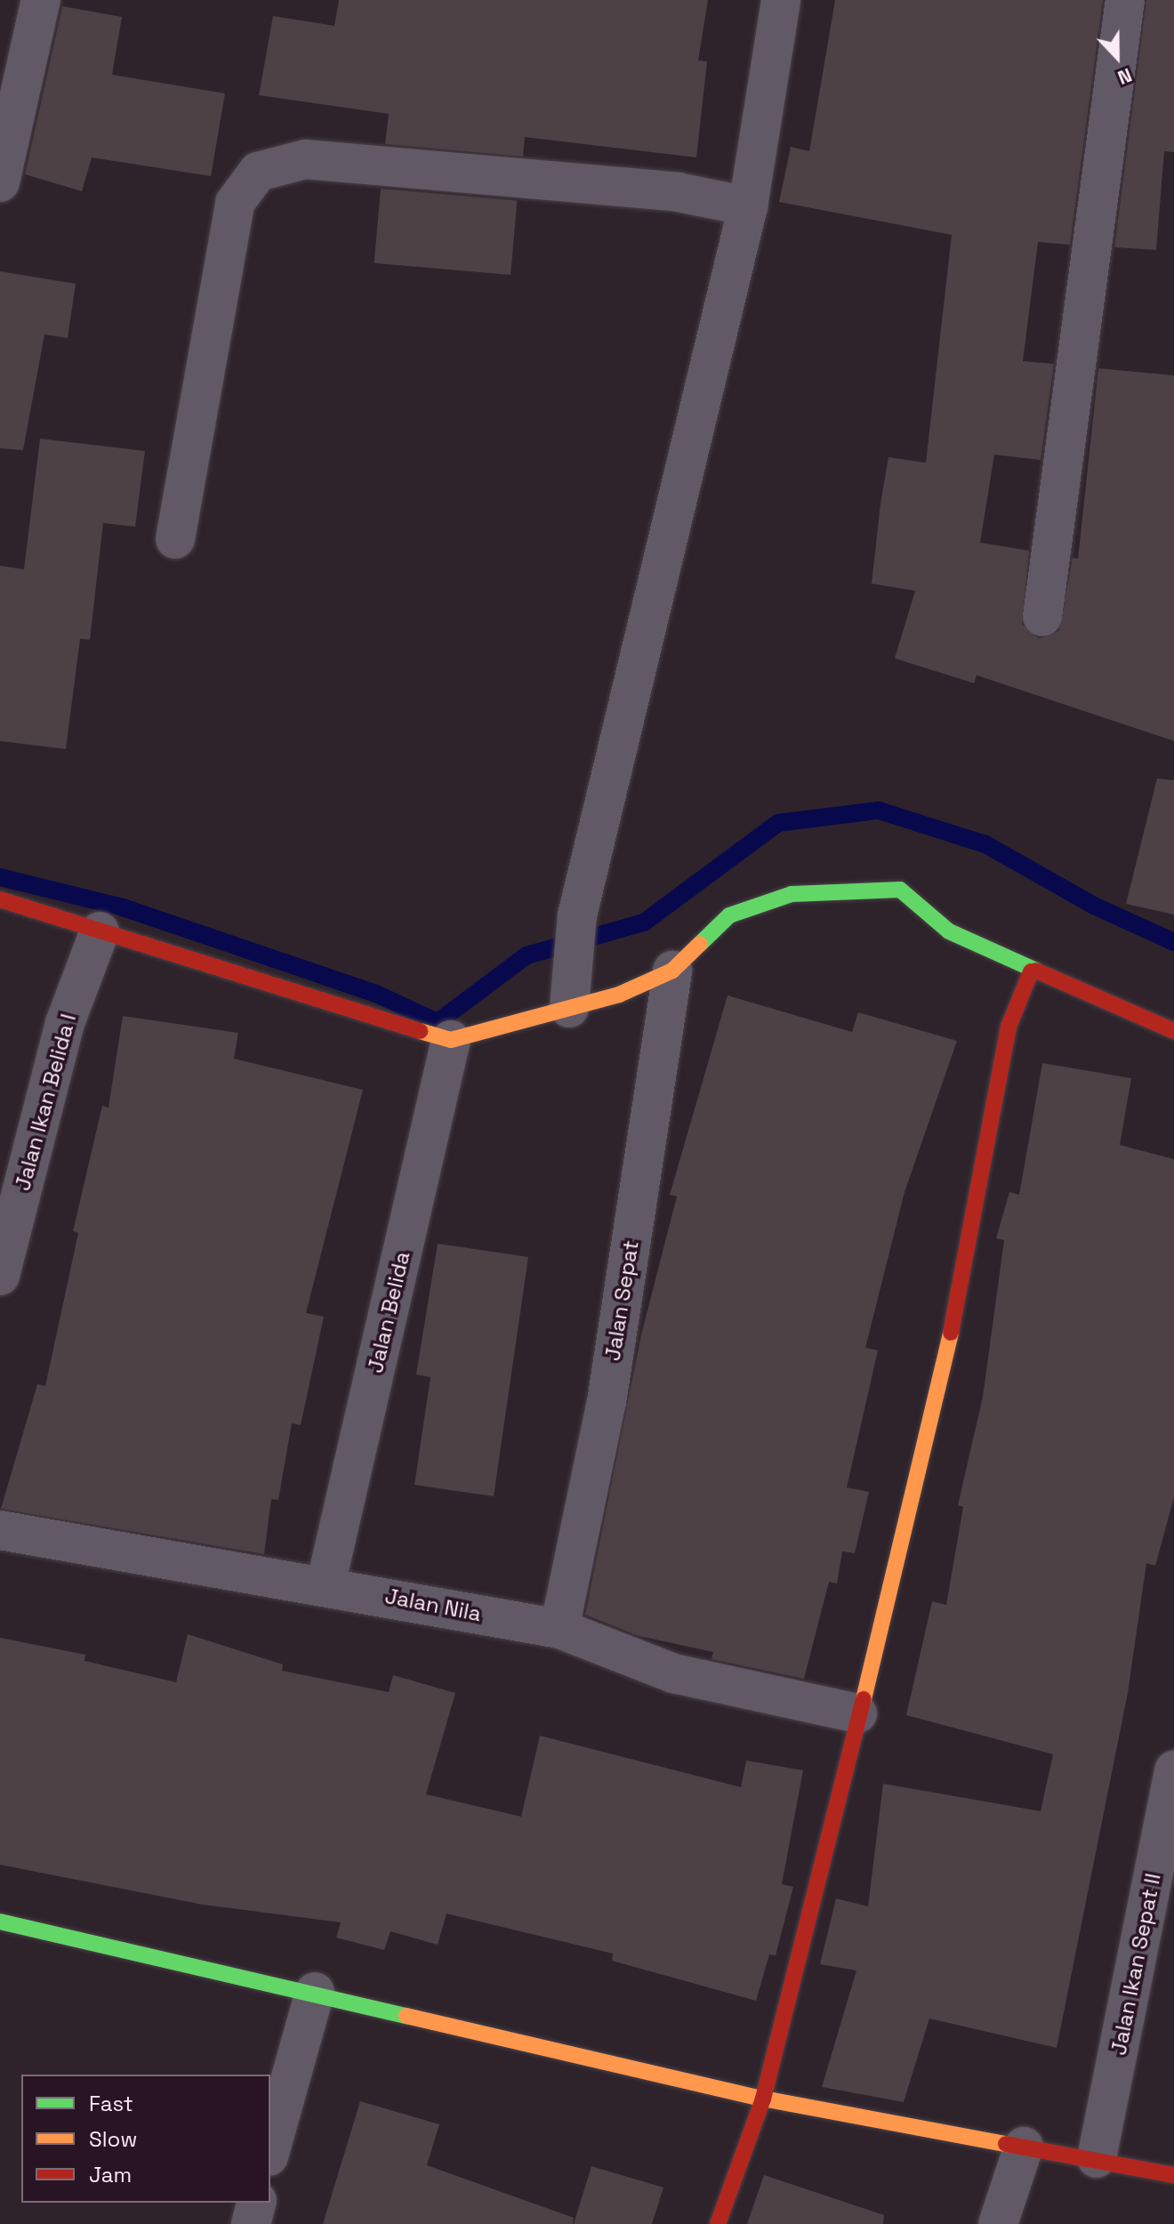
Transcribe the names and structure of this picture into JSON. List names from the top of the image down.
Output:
{
  "streets": {
    "street": [
      "Jalan Ikan Belida I",
      "Jalan Sepat",
      "Jalan Belida",
      "Jalan Nila",
      "Jalan Ikan Sepat II"
    ]
  },
  "crossings": [
    ["Jalan Sepat", "Jalan Nila"],
    ["Jalan Belida", "Jalan Nila"]
  ],
  "legend": ["Fast", "Slow", "Jam"],
  "north": "bottom"
}
